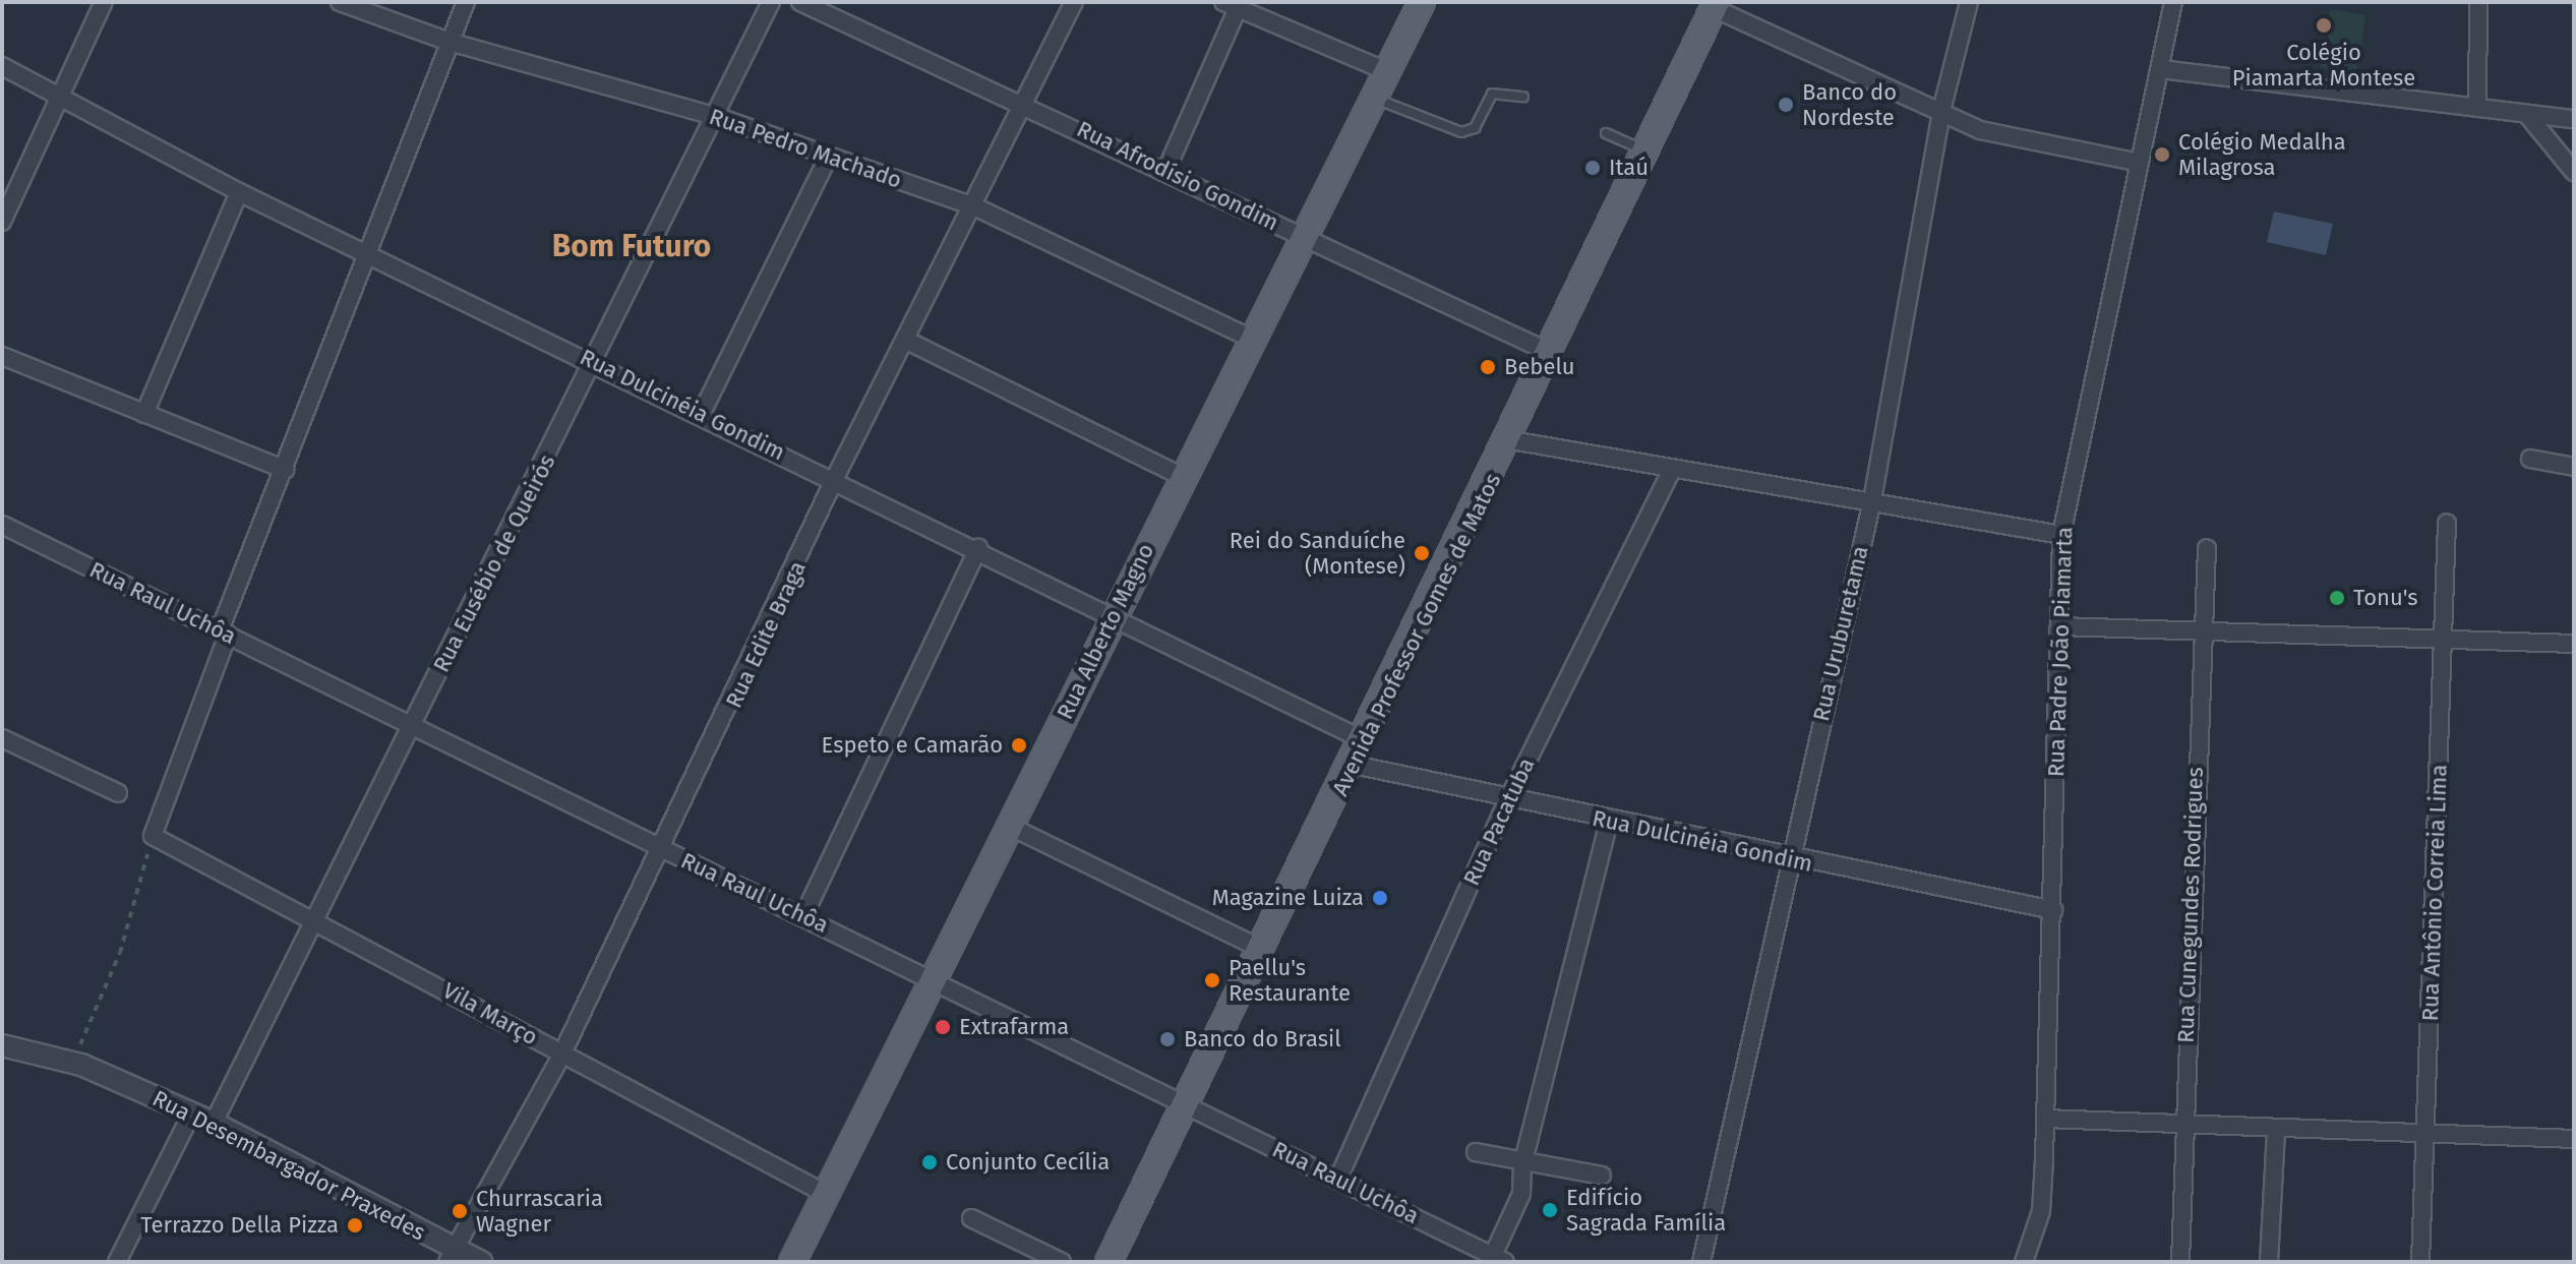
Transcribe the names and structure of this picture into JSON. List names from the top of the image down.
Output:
{
  "streets": {
    "main road": ["Rua Alberto Magno", "Avenida Professor Gomes de Matos"],
    "street": [
      "Rua Pedro Machado",
      "Rua Afrodísio Gondim",
      "Rua Dulcinéia Gondim",
      "Rua Eusébio de Queirós",
      "Rua Raul Uchôa",
      "Rua Uruburetama",
      "Rua Edite Braga",
      "Rua Padre João Piamarta",
      "Rua Pacatuba",
      "Rua Antônio Correia Lima",
      "Rua Cunegundes Rodrigues",
      "Vila Março",
      "Rua Desembargador Praxedes"
    ]
  },
  "crossings": [
    ["Rua Pedro Machado", "Rua Eusébio de Queirós"],
    ["Rua Pedro Machado", "Rua Alberto Magno"],
    ["Rua Pedro Machado", "Rua Edite Braga"],
    ["Rua Afrodísio Gondim", "Rua Alberto Magno"],
    ["Rua Afrodísio Gondim", "Rua Edite Braga"],
    ["Rua Afrodísio Gondim", "Avenida Professor Gomes de Matos"],
    ["Rua Dulcinéia Gondim", "Rua Eusébio de Queirós"],
    ["Rua Dulcinéia Gondim", "Rua Alberto Magno"],
    ["Rua Dulcinéia Gondim", "Rua Uruburetama"],
    ["Rua Dulcinéia Gondim", "Rua Edite Braga"],
    ["Rua Dulcinéia Gondim", "Avenida Professor Gomes de Matos"],
    ["Rua Dulcinéia Gondim", "Rua Padre João Piamarta"],
    ["Rua Dulcinéia Gondim", "Rua Pacatuba"],
    ["Rua Eusébio de Queirós", "Rua Raul Uchôa"],
    ["Rua Eusébio de Queirós", "Vila Março"],
    ["Rua Eusébio de Queirós", "Rua Desembargador Praxedes"],
    ["Rua Raul Uchôa", "Rua Alberto Magno"],
    ["Rua Raul Uchôa", "Rua Edite Braga"],
    ["Rua Raul Uchôa", "Avenida Professor Gomes de Matos"],
    ["Rua Raul Uchôa", "Rua Pacatuba"],
    ["Rua Alberto Magno", "Vila Março"],
    ["Rua Edite Braga", "Vila Março"],
    ["Rua Edite Braga", "Rua Desembargador Praxedes"]
  ],
  "districts": ["Bom Futuro"],
  "places": [
    "Colégio Piamarta Montese",
    "Banco do Nordeste",
    "Colégio Medalha Milagrosa",
    "Itaú",
    "Bebelu",
    "Rei do Sanduíche (Montese)",
    "Tonu's",
    "Espeto e Camarão",
    "Magazine Luiza",
    "Paellu's Restaurante",
    "Extrafarma",
    "Banco do Brasil",
    "Conjunto Cecília",
    "Edifício Sagrada Família",
    "Churrascaria Wagner",
    "Terrazzo Della Pizza"
  ]
}
